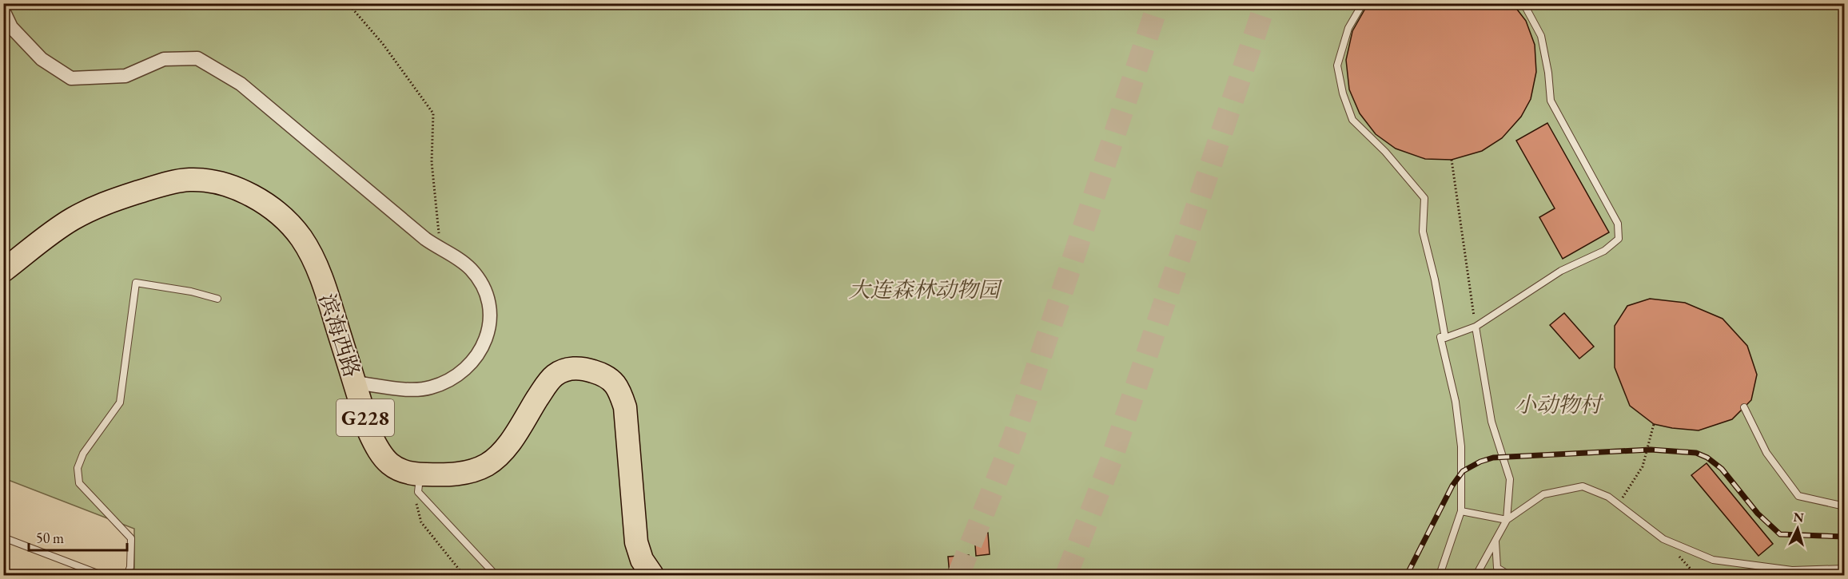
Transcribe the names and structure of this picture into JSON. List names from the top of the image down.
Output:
{
  "streets": {
    "highway": ["滨海西路", "G228"]
  },
  "parks": ["大连森林动物园", "小动物村"],
  "scale_bar": "50 m",
  "north": "top"
}
